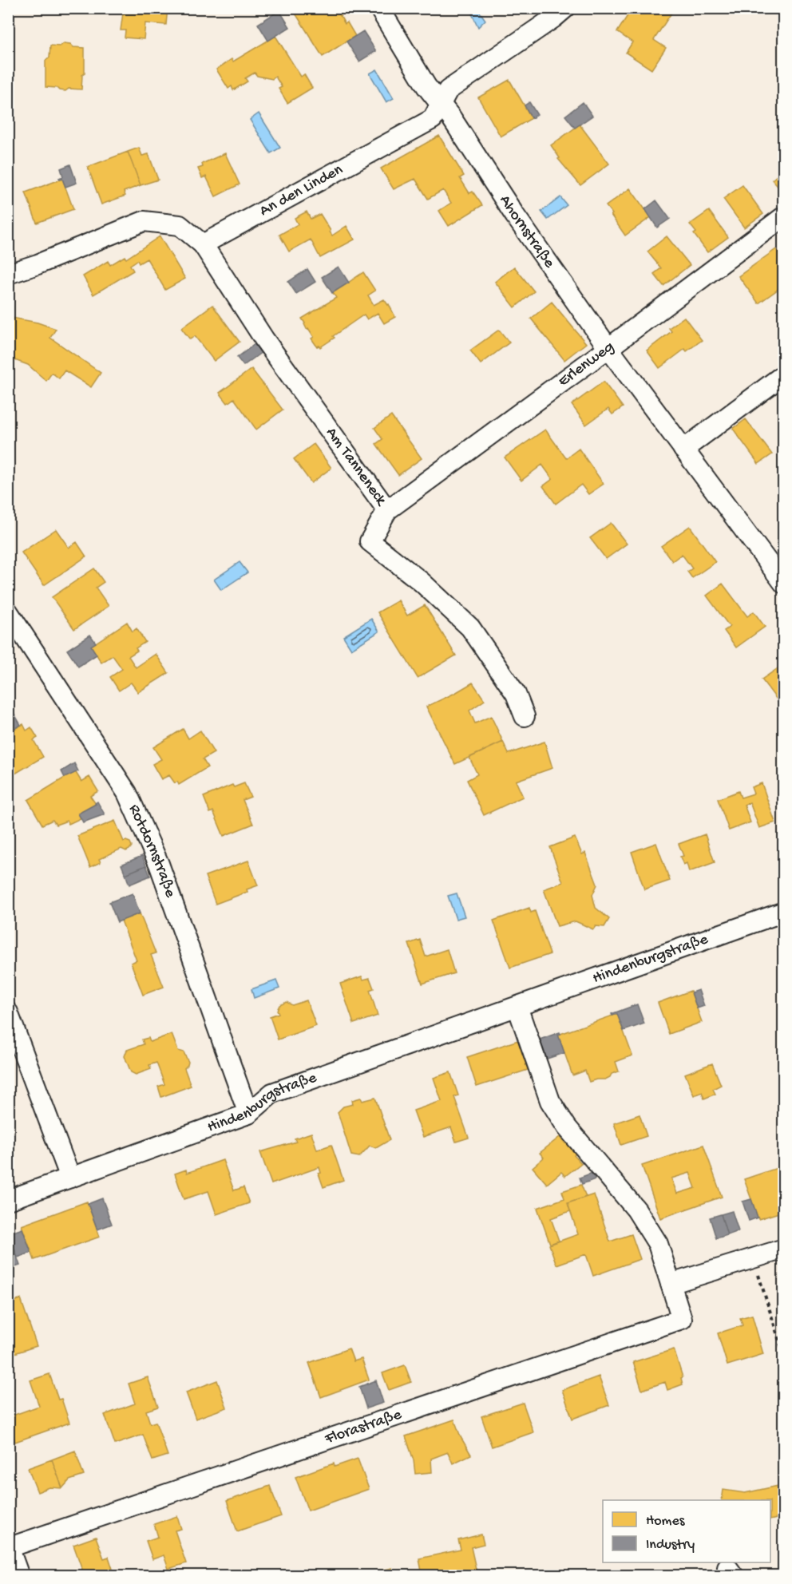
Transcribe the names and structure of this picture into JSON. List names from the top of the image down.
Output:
{
  "streets": {
    "street": [
      "An den Linden",
      "Ahornstraße",
      "Erlenweg",
      "Am Tanneneck",
      "Rotdornstraße",
      "Hindenburgstraße",
      "Florastraße"
    ]
  },
  "crossings": [
    ["An den Linden", "Ahornstraße"],
    ["An den Linden", "Am Tanneneck"],
    ["Ahornstraße", "Erlenweg"],
    ["Erlenweg", "Am Tanneneck"],
    ["Rotdornstraße", "Hindenburgstraße"],
    ["Hindenburgstraße", "Florastraße"]
  ],
  "legend": ["Homes", "Industry"]
}
